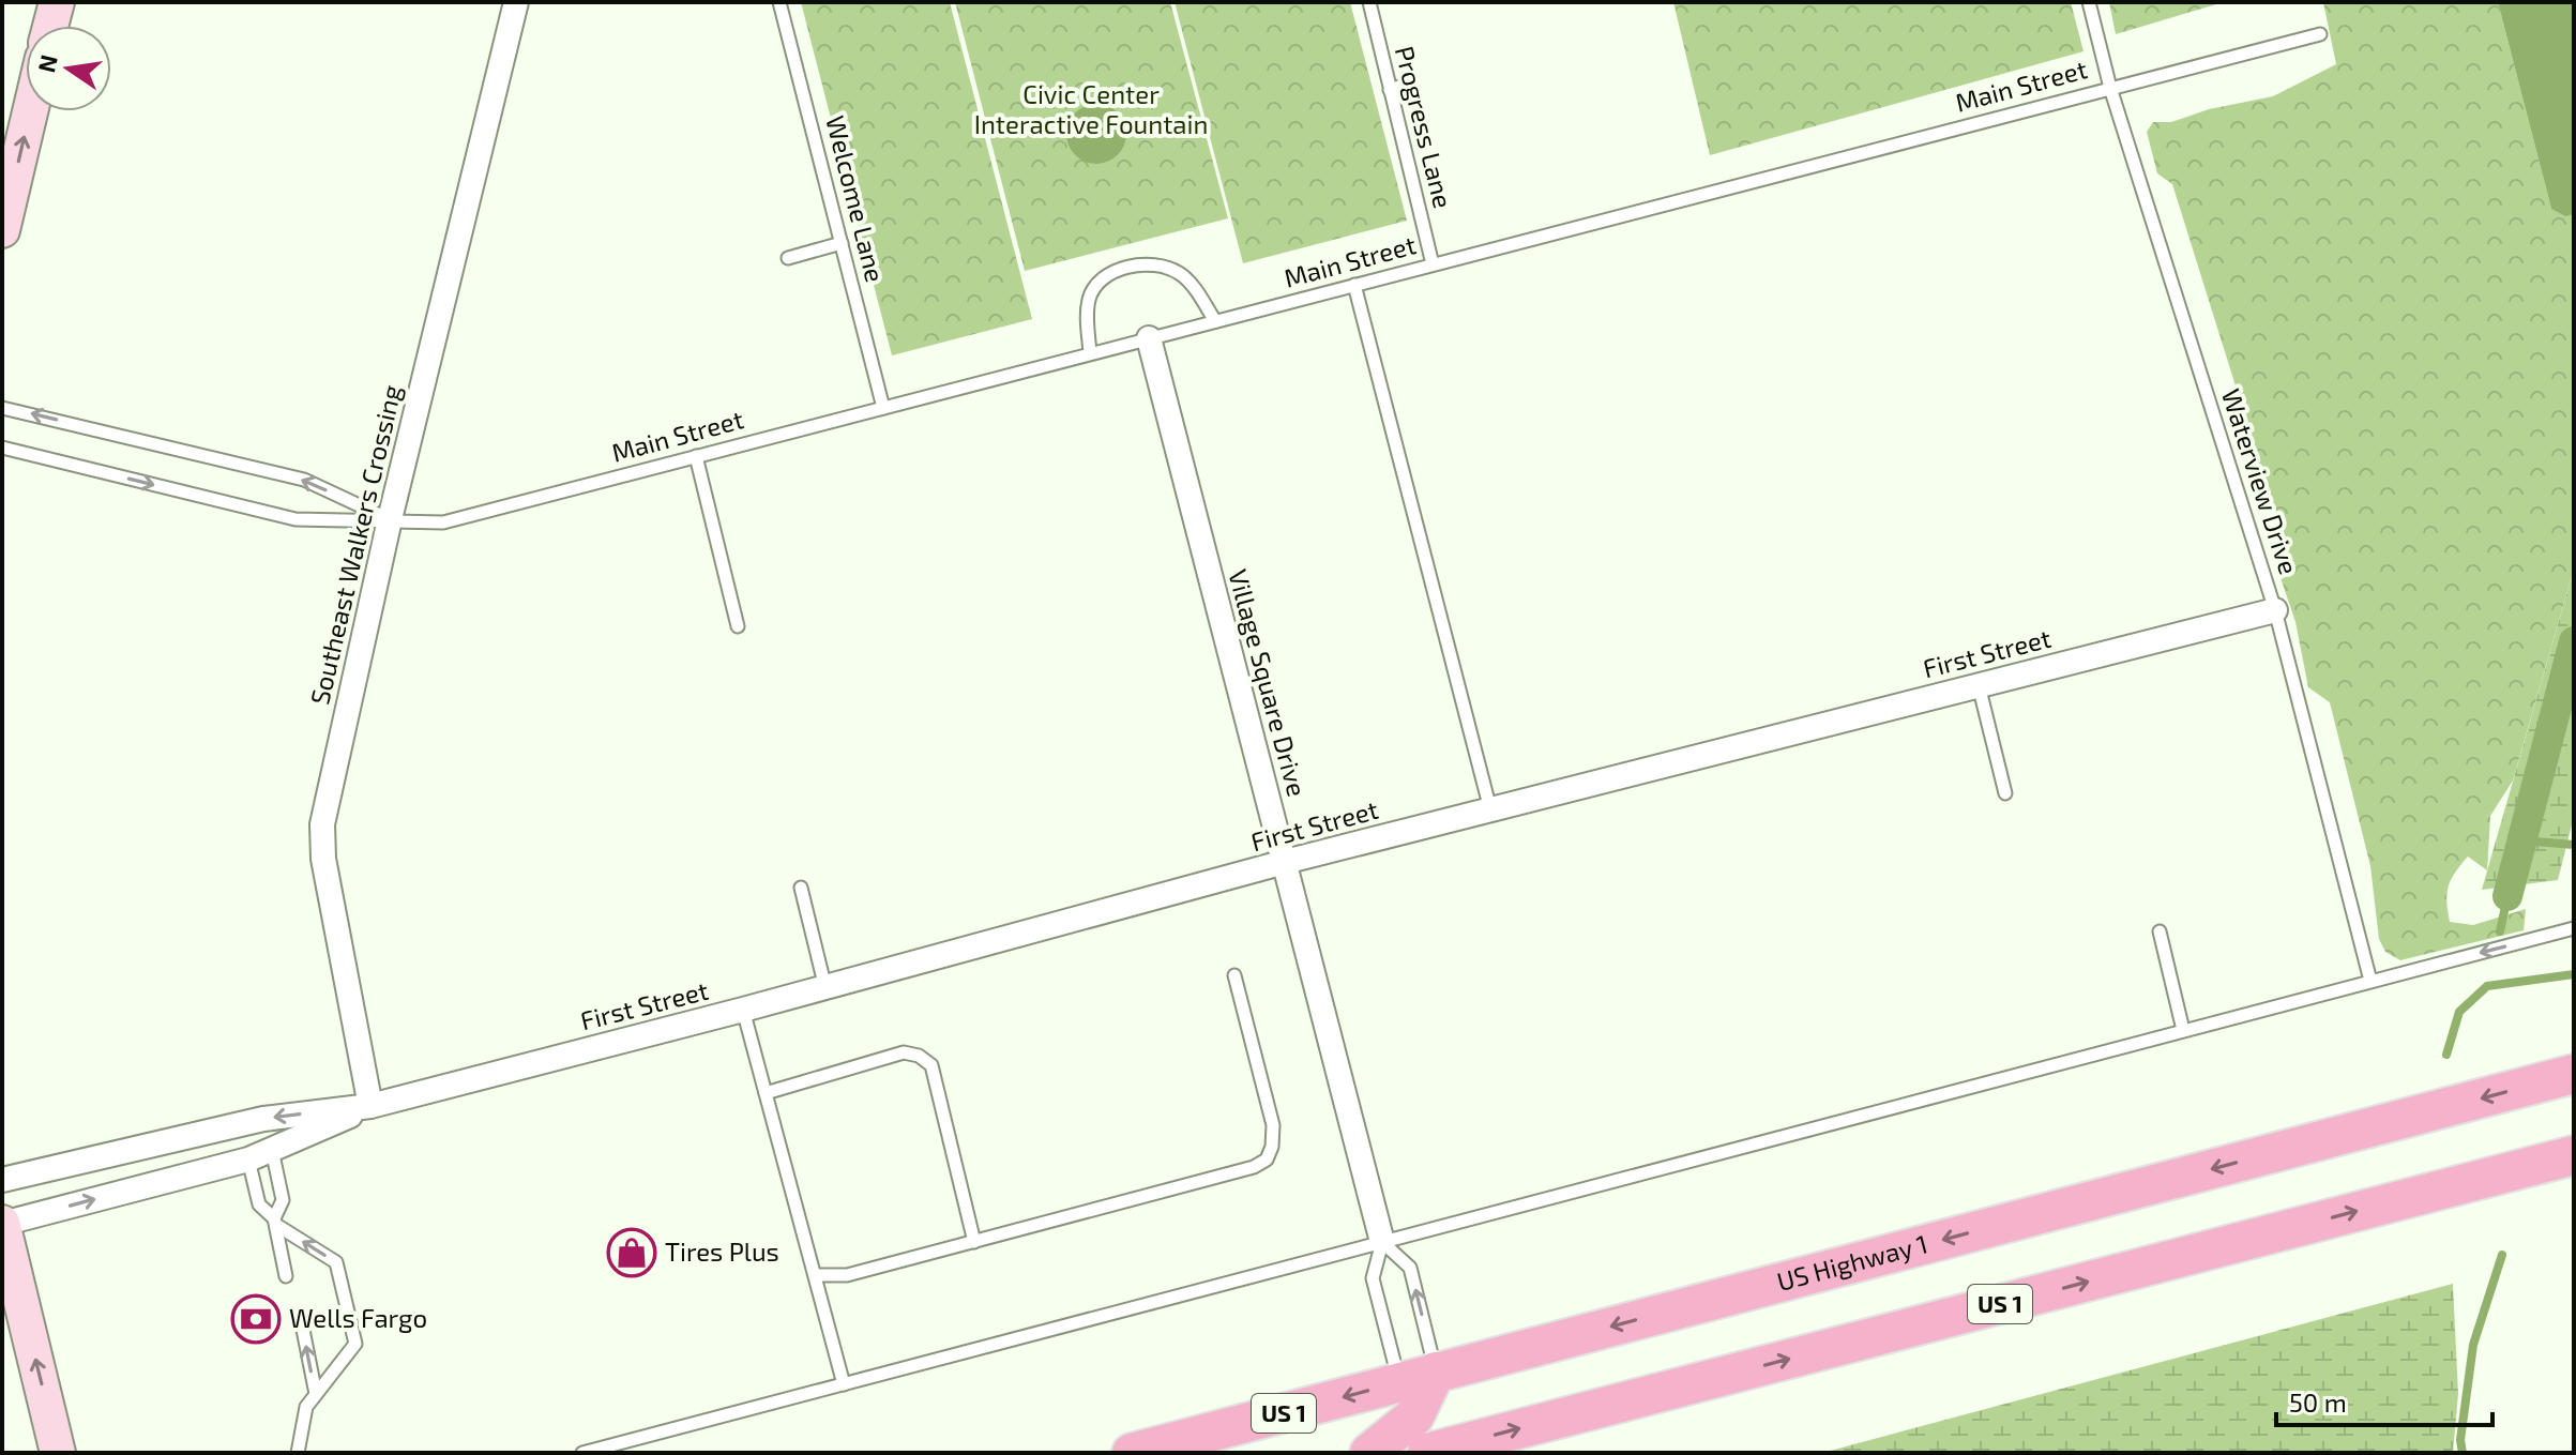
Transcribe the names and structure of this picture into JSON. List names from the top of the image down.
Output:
{
  "streets": {
    "main road": ["US Highway 1", "US 1"],
    "street": ["Southeast Walkers Crossing", "First Street", "Village Square Drive"],
    "lane": [
      "Main Street",
      "Progress Lane",
      "Welcome Lane",
      "Waterview Drive"
    ]
  },
  "crossings": [
    ["Main Street", "Progress Lane"],
    ["Main Street", "Welcome Lane"],
    ["Main Street", "Waterview Drive"],
    ["Main Street", "Southeast Walkers Crossing"],
    ["Main Street", "Village Square Drive"],
    ["Waterview Drive", "First Street"],
    ["Southeast Walkers Crossing", "First Street"],
    ["First Street", "Village Square Drive"],
    ["Village Square Drive", "US Highway 1"]
  ],
  "parks": ["Civic Center Interactive Fountain"],
  "places": {
    "shop": ["Tires Plus"],
    "bank": ["Wells Fargo"]
  },
  "scale_bar": "50 m",
  "north": "left"
}
